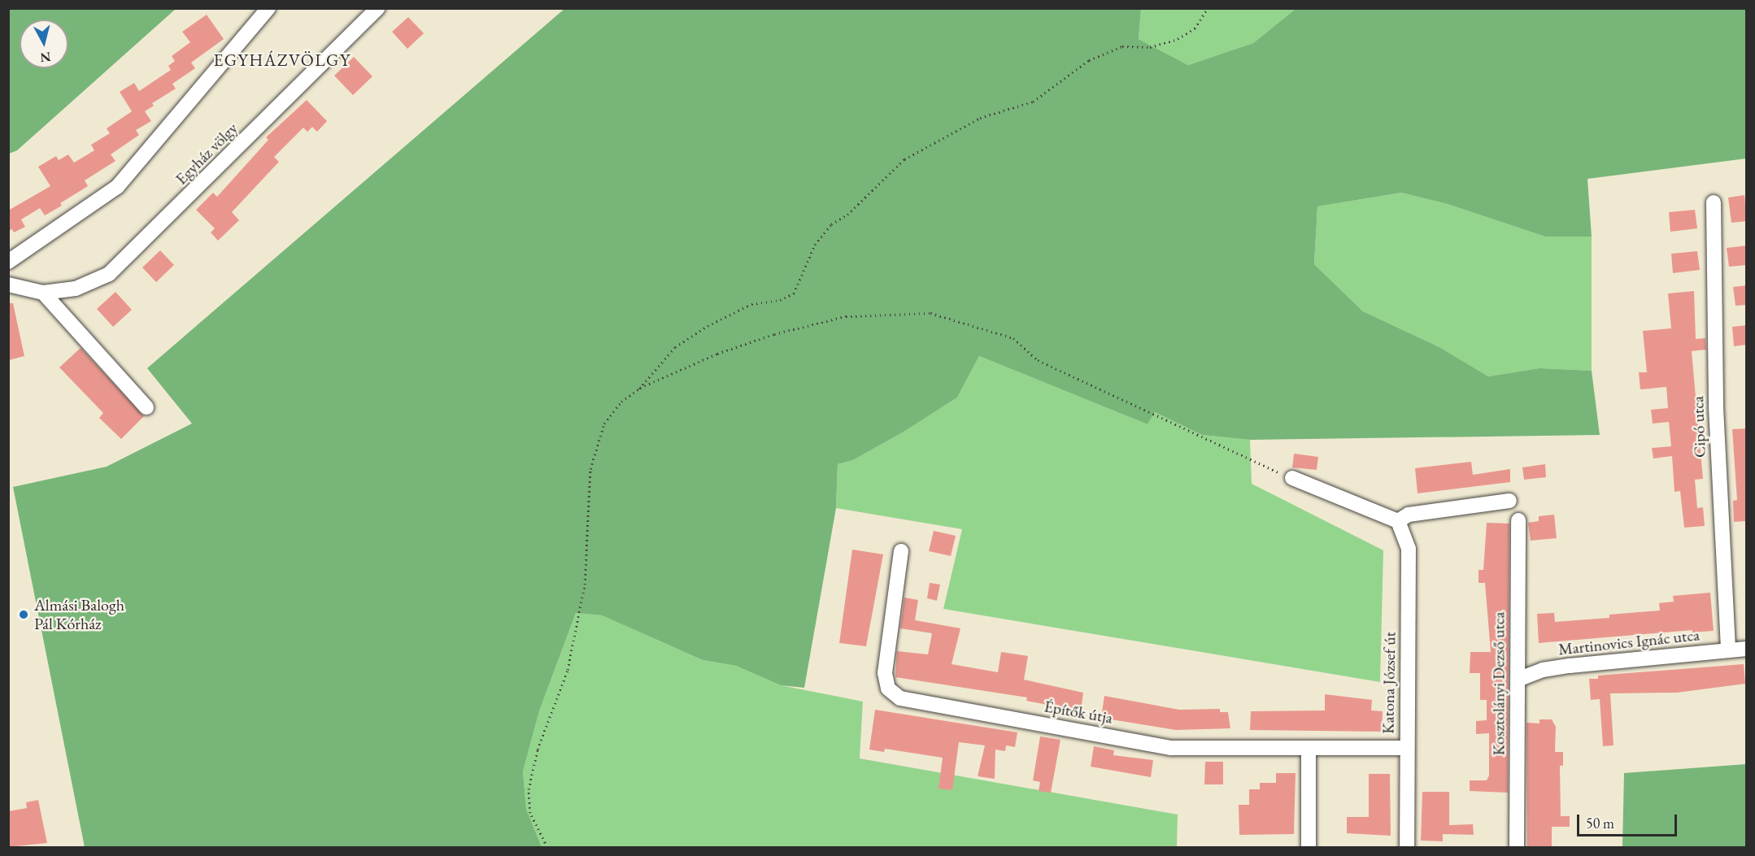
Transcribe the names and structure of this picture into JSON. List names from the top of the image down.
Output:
{
  "streets": {
    "street": [
      "Egyház völgy",
      "Cipó utca",
      "Martinovics Ignác utca",
      "Katona József út",
      "Kosztolányi Dezső utca",
      "Építők útja"
    ]
  },
  "crossings": [
    ["Cipó utca", "Martinovics Ignác utca"],
    ["Martinovics Ignác utca", "Kosztolányi Dezső utca"],
    ["Katona József út", "Építők útja"]
  ],
  "districts": ["EGYHÁZVÖLGY"],
  "places": ["Almási Balogh Pál Kórház"],
  "scale_bar": "50 m",
  "north": "bottom"
}
